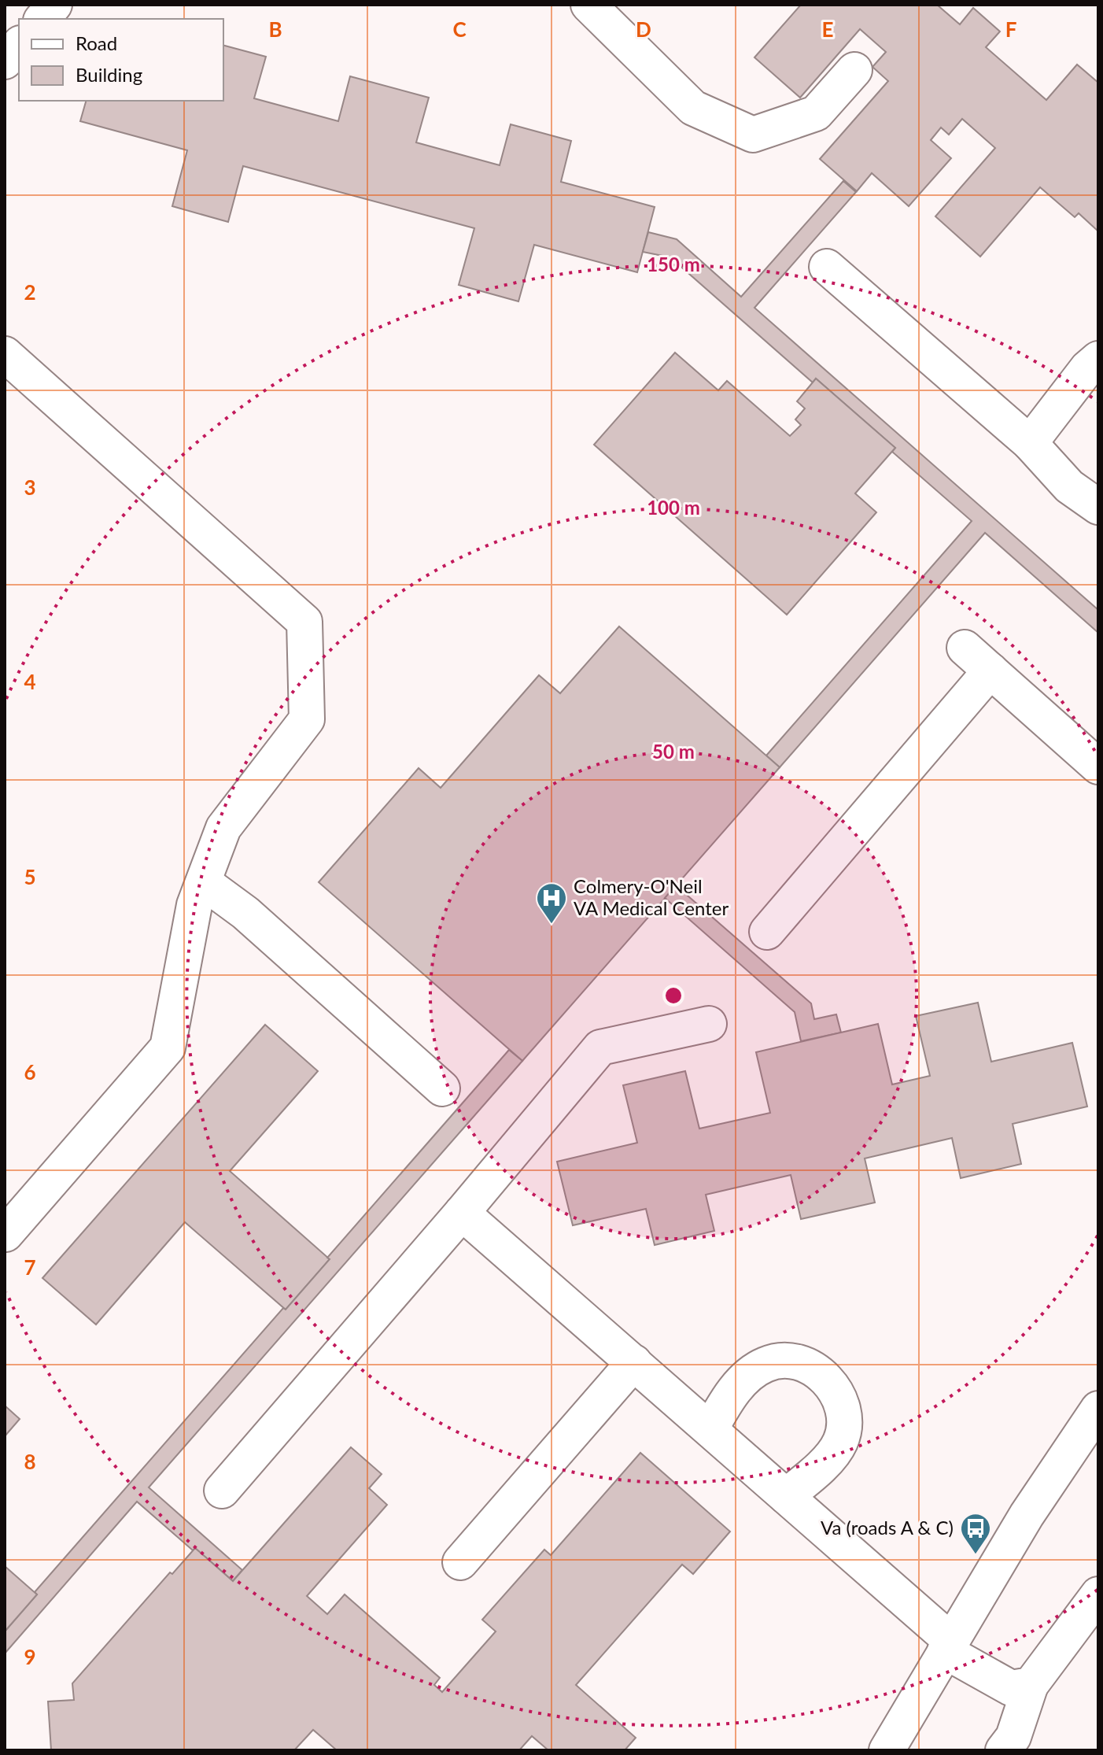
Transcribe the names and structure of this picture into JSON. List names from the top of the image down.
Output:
{
  "places": {
    "hospital": ["Colmery-O'Neil VA Medical Center"],
    "bus stop": ["Va (roads A & C)"]
  },
  "legend": ["Road", "Building"],
  "grid": {
    "columns": [
      "B",
      "C",
      "D",
      "E",
      "F"
    ],
    "rows": [
      "2",
      "3",
      "4",
      "5",
      "6",
      "7",
      "8",
      "9"
    ]
  },
  "rings": ["150 m", "100 m", "50 m"]
}
